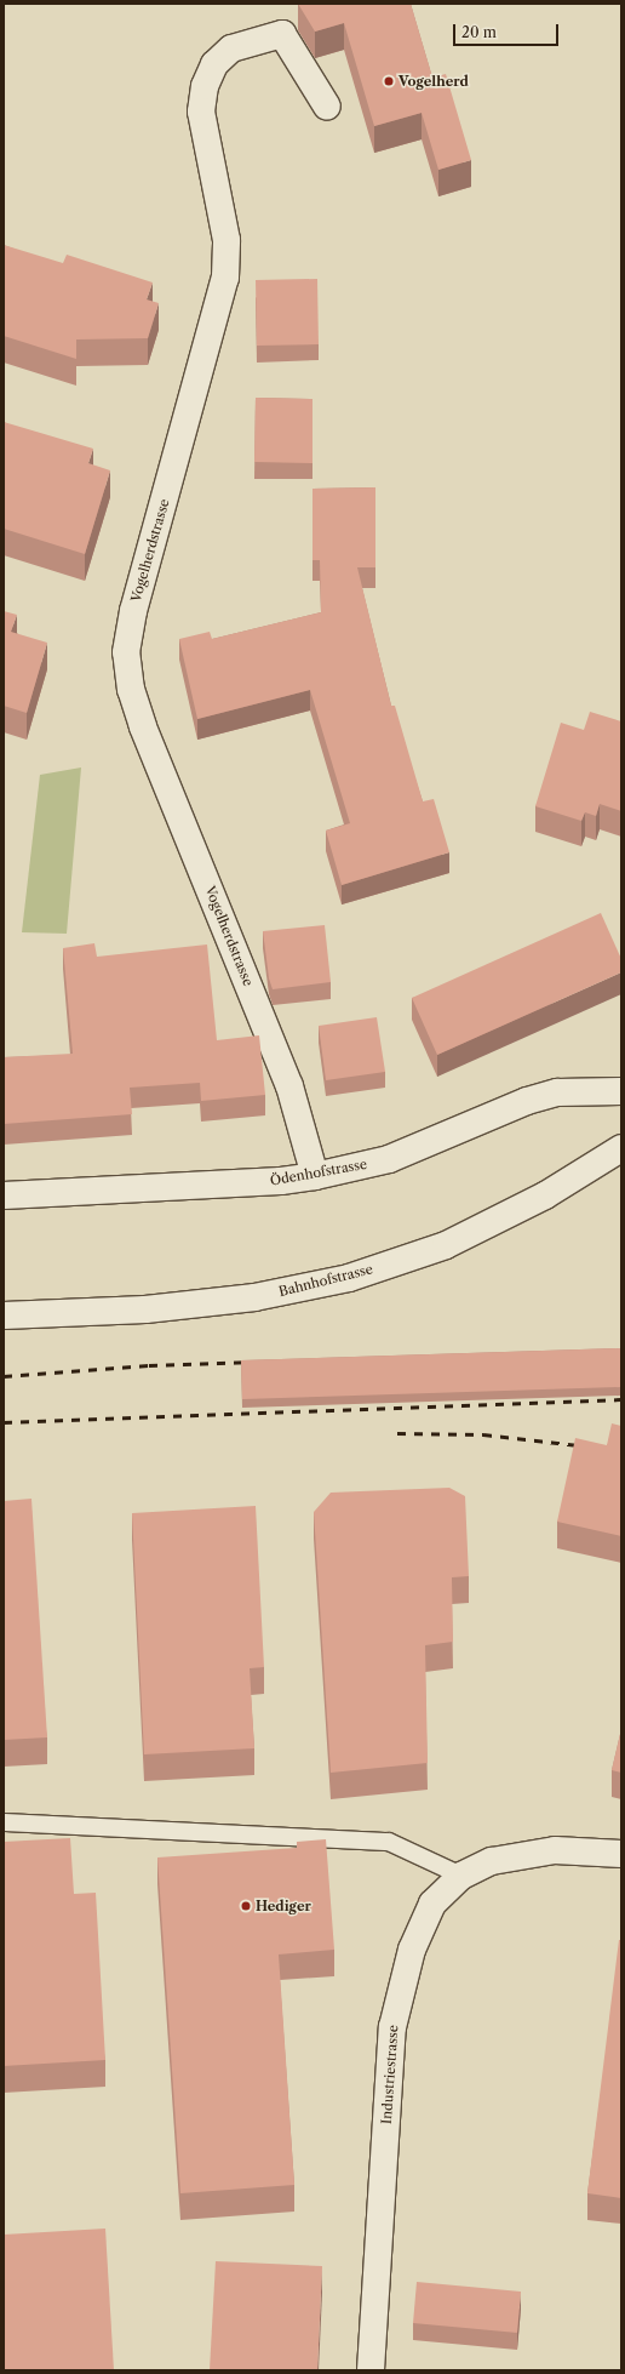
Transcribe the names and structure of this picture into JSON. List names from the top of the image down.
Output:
{
  "streets": {
    "street": [
      "Vogelherdstrasse",
      "Ödenhofstrasse",
      "Bahnhofstrasse",
      "Industriestrasse"
    ]
  },
  "crossings": [
    ["Vogelherdstrasse", "Ödenhofstrasse"]
  ],
  "places": ["Vogelherd", "Hediger"],
  "scale_bar": "20 m"
}
